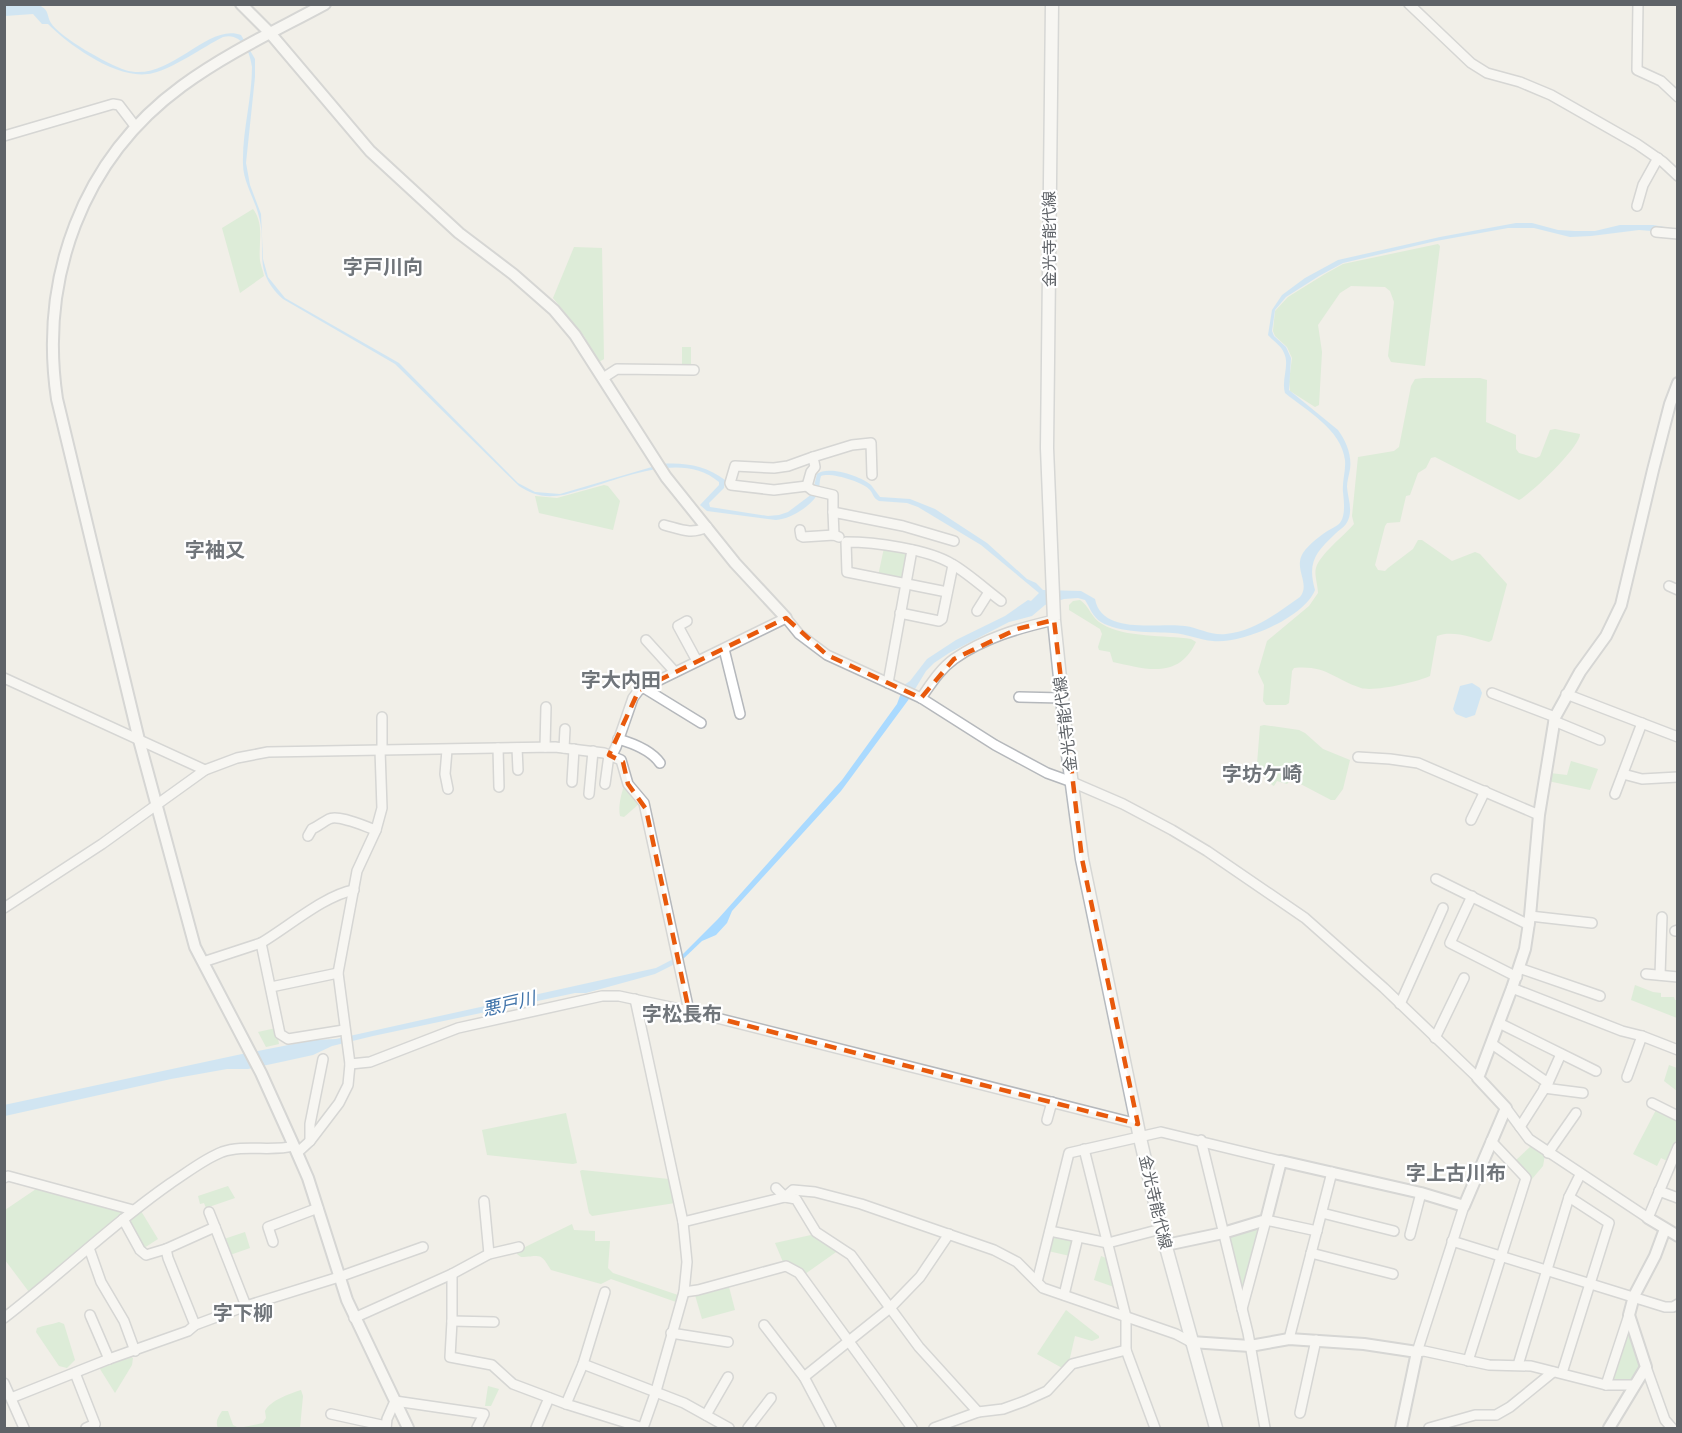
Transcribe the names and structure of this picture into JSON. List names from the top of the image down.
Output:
{
  "streets": {
    "main road": ["金光寺能代線"]
  },
  "districts": [
    "字戸川向",
    "字袖又",
    "字大内田",
    "字坊ケ崎",
    "字松長布",
    "字上古川布",
    "字下柳"
  ],
  "water": ["悪戸川"]
}
